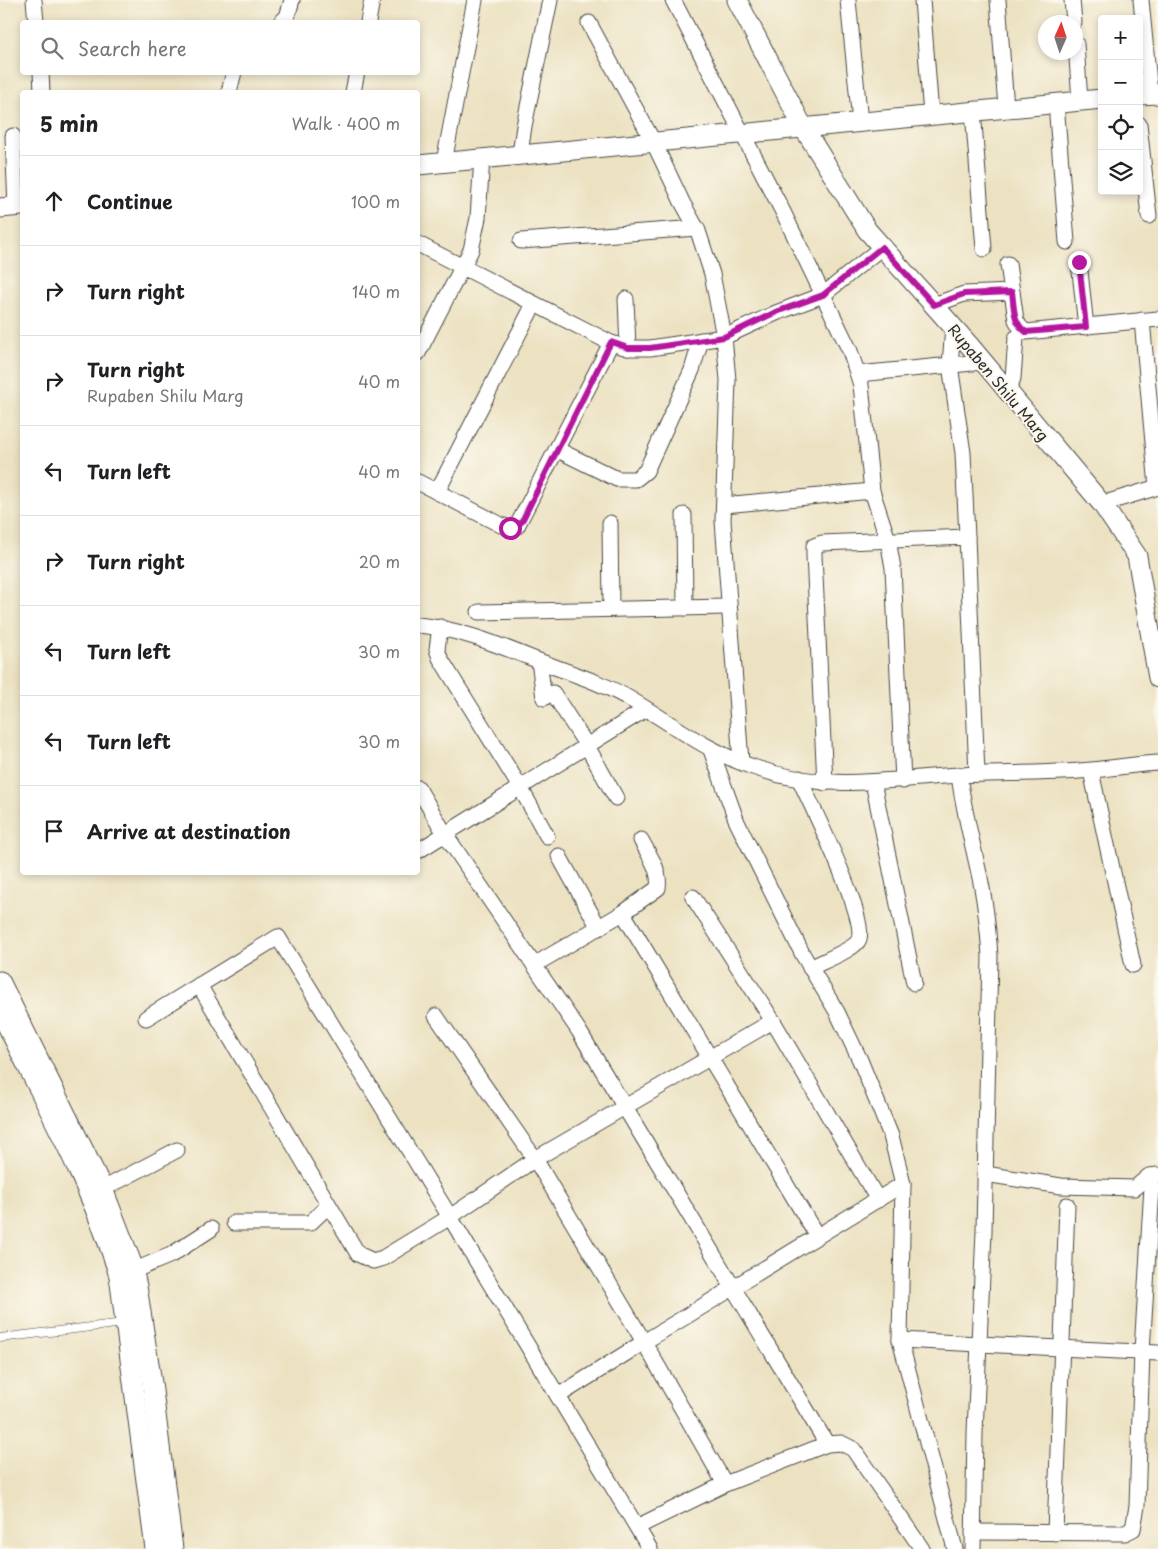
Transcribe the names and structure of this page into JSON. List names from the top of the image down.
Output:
{
  "streets": {
    "street": ["Rupaben Shilu Marg"]
  },
  "north": "top",
  "page": {
    "map_buttons": ["+", "−"],
    "search": "Search here",
    "heading": ["5 min", "Walk · 400 m"],
    "list": [
      ["Continue", "100 m"],
      ["Turn right", "140 m"],
      ["Turn right", "Rupaben Shilu Marg", "40 m"],
      ["Turn left", "40 m"],
      ["Turn right", "20 m"],
      ["Turn left", "30 m"],
      ["Turn left", "30 m"],
      "Arrive at destination"
    ]
  }
}
